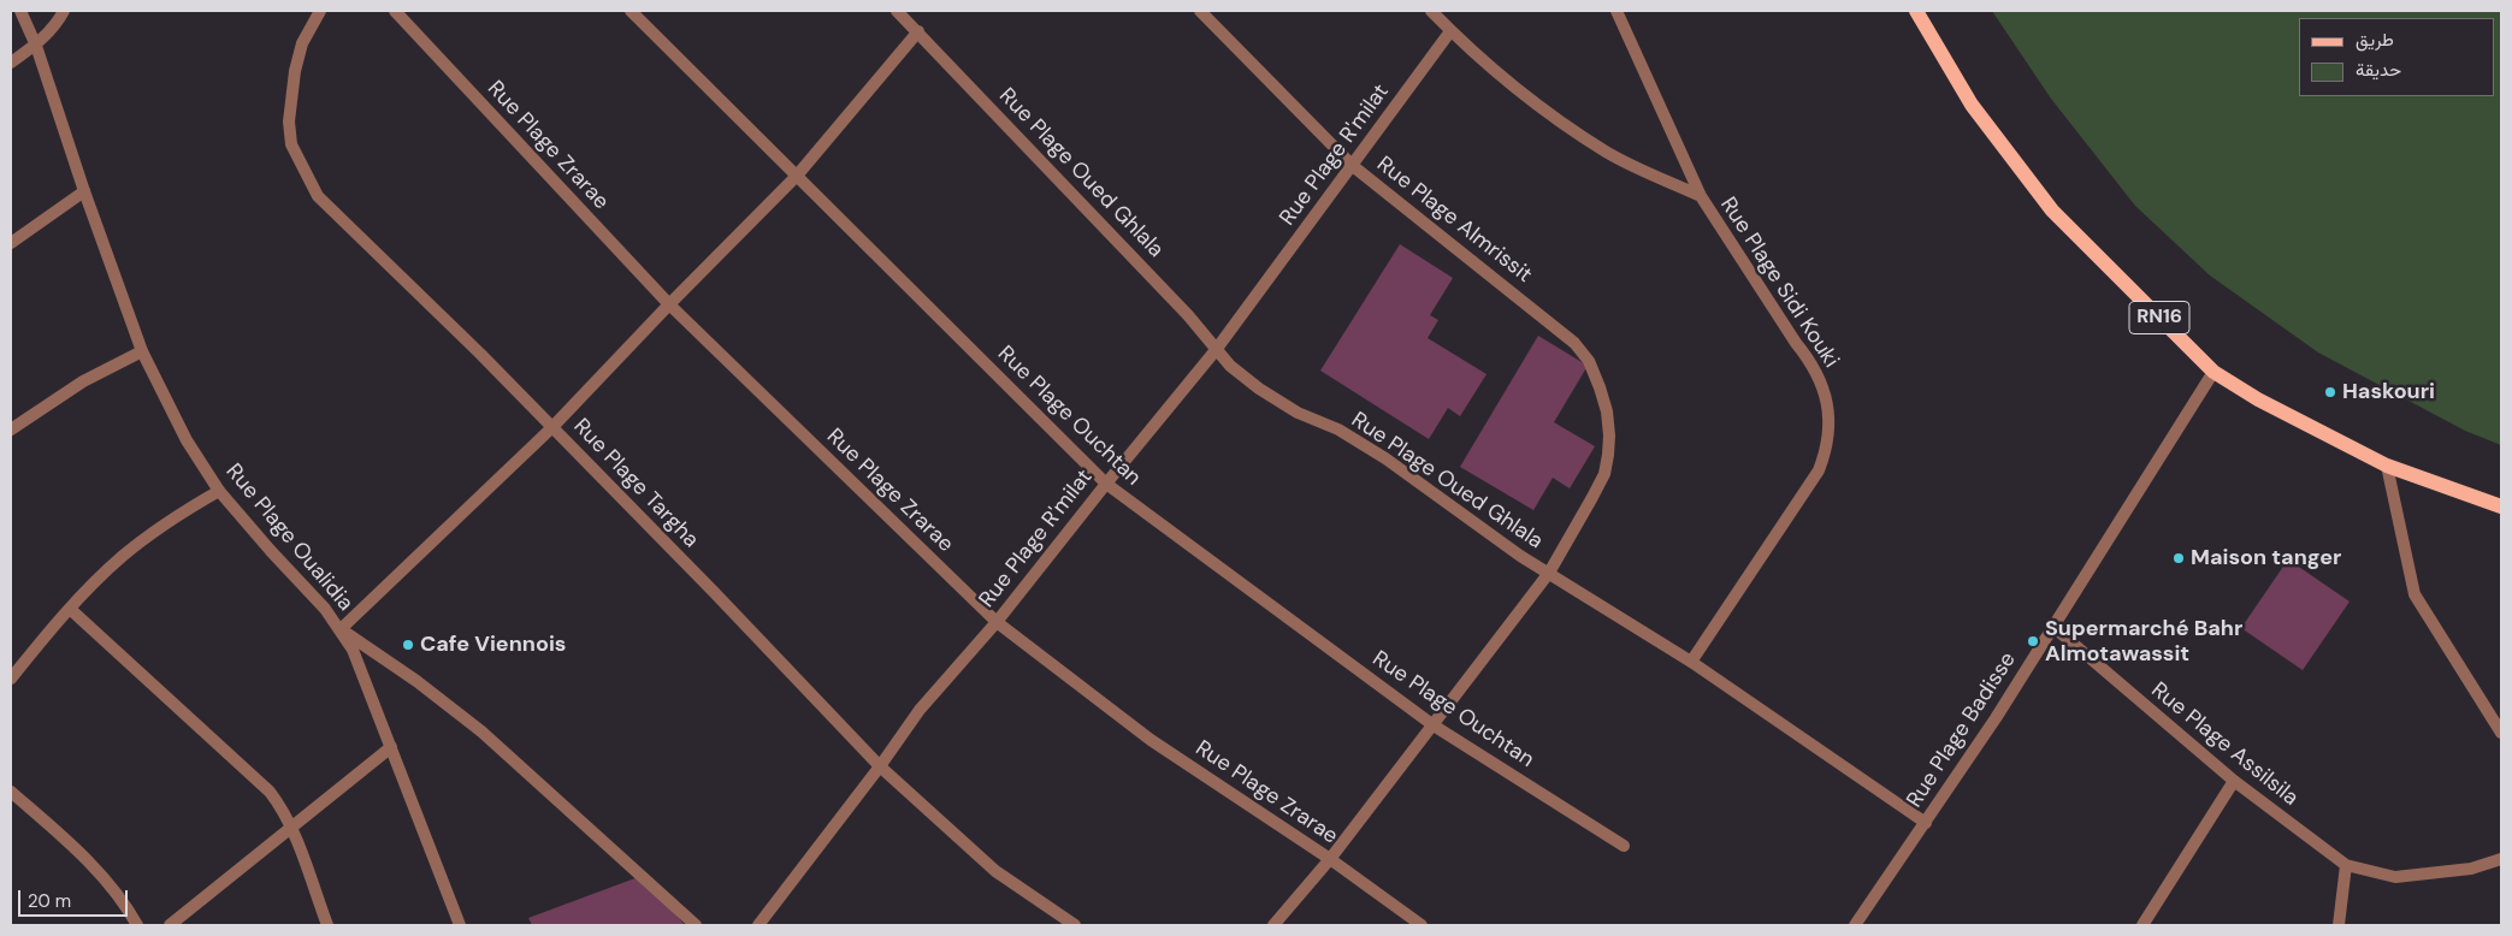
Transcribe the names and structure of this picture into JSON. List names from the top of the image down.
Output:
{
  "streets": {
    "main road": ["RN16"],
    "street": [
      "Rue Plage Zrarae",
      "Rue Plage R'milat",
      "Rue Plage Oued Ghlala",
      "Rue Plage Almrissit",
      "Rue Plage Sidi Kouki",
      "Rue Plage Ouchtan",
      "Rue Plage Targha",
      "Rue Plage Oualidia",
      "Rue Plage Badisse",
      "Rue Plage Assilsila"
    ]
  },
  "crossings": [
    ["Rue Plage Zrarae", "Rue Plage R'milat"],
    ["Rue Plage Zrarae", "Rue Plage Almrissit"],
    ["Rue Plage R'milat", "Rue Plage Oued Ghlala"],
    ["Rue Plage R'milat", "Rue Plage Almrissit"],
    ["Rue Plage R'milat", "Rue Plage Ouchtan"],
    ["Rue Plage R'milat", "Rue Plage Targha"],
    ["Rue Plage Oued Ghlala", "Rue Plage Almrissit"],
    ["Rue Plage Oued Ghlala", "Rue Plage Sidi Kouki"],
    ["Rue Plage Oued Ghlala", "Rue Plage Badisse"],
    ["Rue Plage Almrissit", "Rue Plage Ouchtan"],
    ["RN16", "Rue Plage Badisse"],
    ["Rue Plage Badisse", "Rue Plage Assilsila"]
  ],
  "places": [
    "Haskouri",
    "Maison tanger",
    "Supermarché Bahr Almotawassit",
    "Cafe Viennois"
  ],
  "legend": ["طريق", "حديقة"],
  "scale_bar": "20 m"
}
